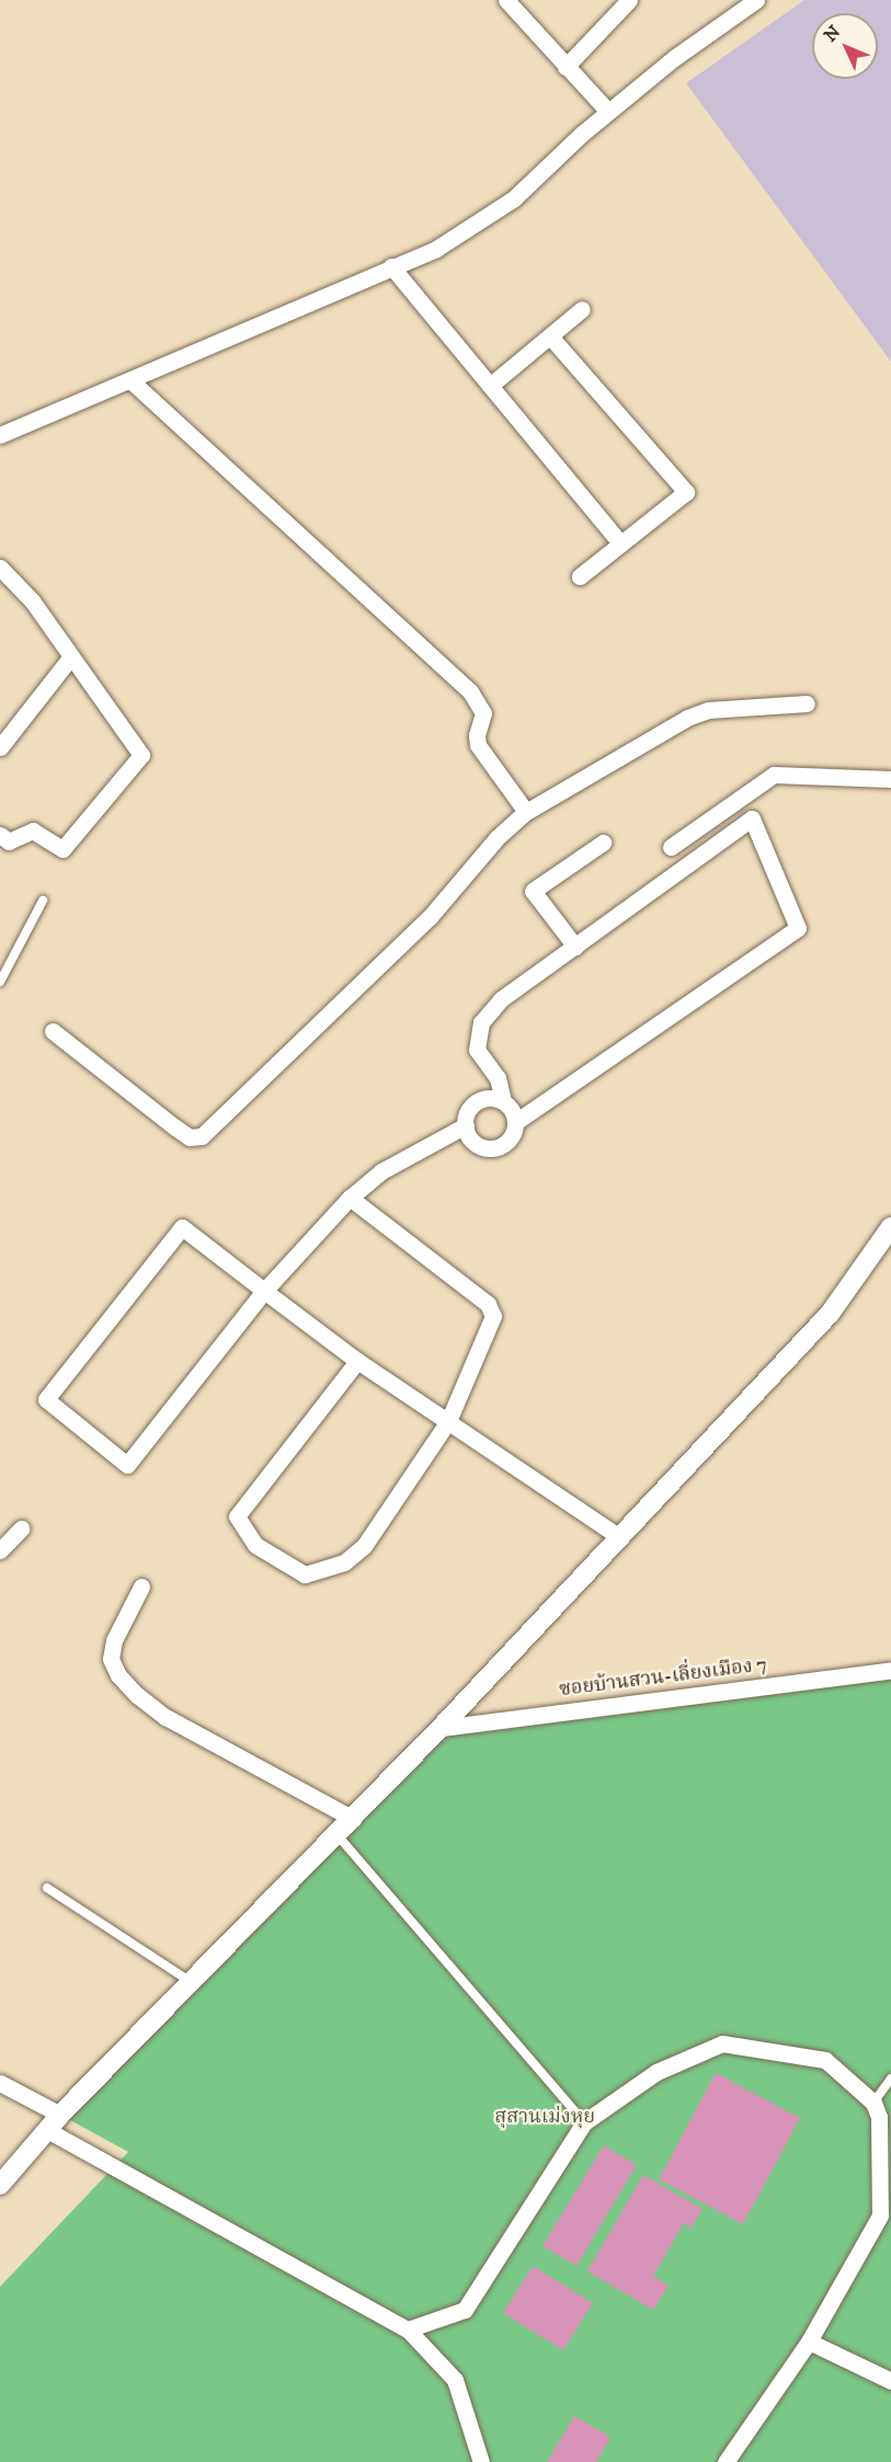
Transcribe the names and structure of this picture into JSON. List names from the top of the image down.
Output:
{
  "streets": {
    "street": ["ซอยบ้านสวน-เลี่ยงเมือง 7"]
  },
  "parks": ["สุสานเม่งหุย"],
  "north": "top left"
}
